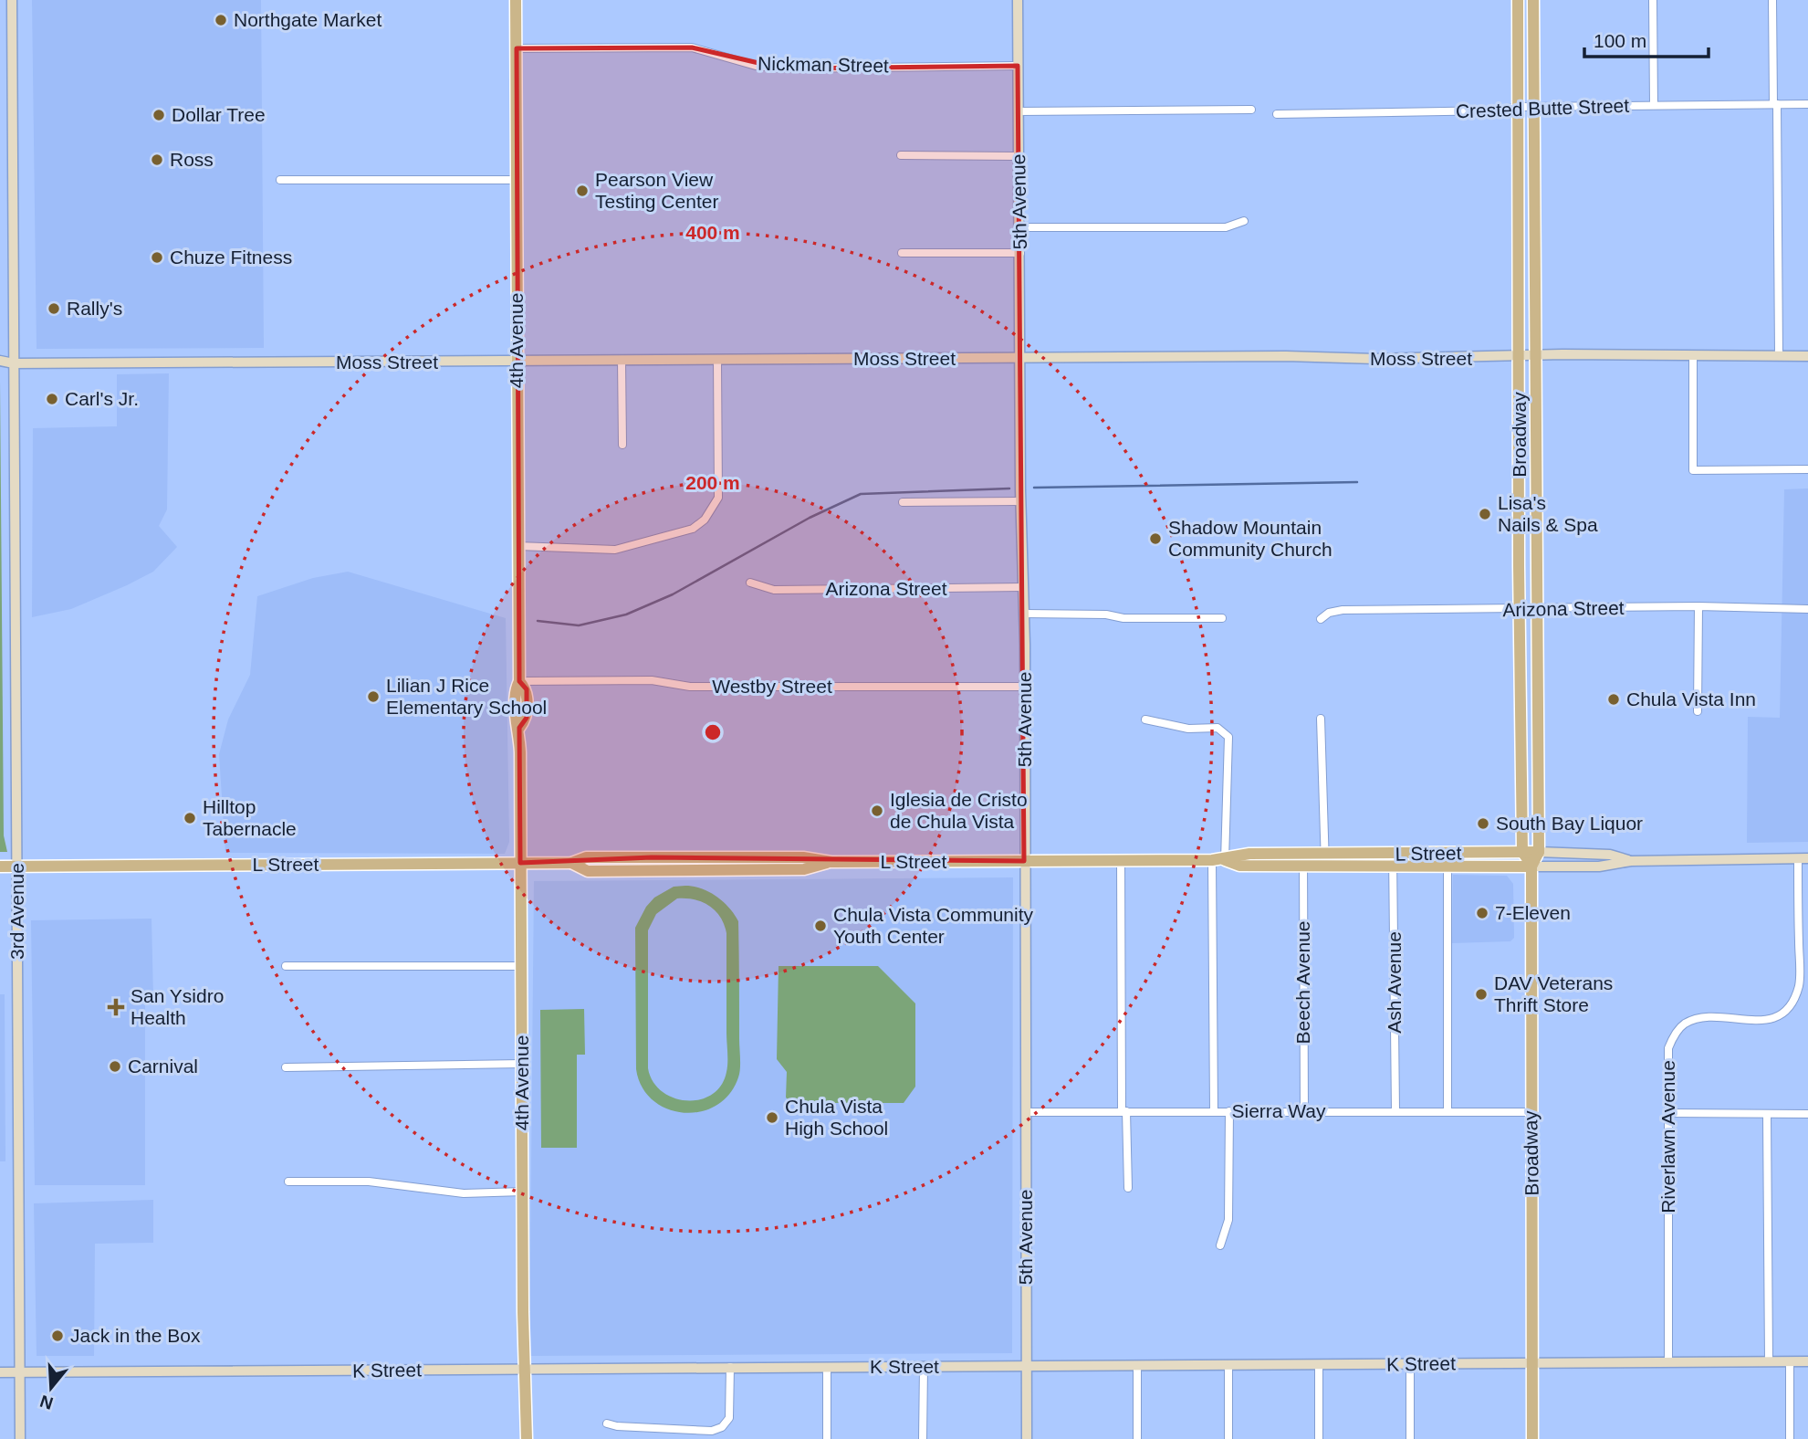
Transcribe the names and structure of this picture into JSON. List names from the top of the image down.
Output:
{
  "streets": {
    "main road": ["4th Avenue", "Broadway", "L Street"],
    "street": [
      "Nickman Street",
      "Crested Butte Street",
      "5th Avenue",
      "Moss Street",
      "Arizona Street",
      "Westby Street",
      "3rd Avenue",
      "Beech Avenue",
      "Ash Avenue",
      "Sierra Way",
      "Riverlawn Avenue",
      "K Street"
    ]
  },
  "crossings": [
    ["Nickman Street", "5th Avenue"],
    ["Nickman Street", "4th Avenue"],
    ["Crested Butte Street", "Broadway"],
    ["5th Avenue", "Moss Street"],
    ["5th Avenue", "Arizona Street"],
    ["5th Avenue", "Westby Street"],
    ["5th Avenue", "L Street"],
    ["5th Avenue", "Sierra Way"],
    ["5th Avenue", "K Street"],
    ["4th Avenue", "Moss Street"],
    ["4th Avenue", "Westby Street"],
    ["4th Avenue", "L Street"],
    ["4th Avenue", "K Street"],
    ["Moss Street", "Broadway"],
    ["Moss Street", "3rd Avenue"],
    ["Broadway", "Arizona Street"],
    ["Broadway", "L Street"],
    ["Broadway", "Sierra Way"],
    ["Broadway", "K Street"],
    ["L Street", "3rd Avenue"],
    ["L Street", "Beech Avenue"],
    ["L Street", "Ash Avenue"],
    ["L Street", "Riverlawn Avenue"],
    ["3rd Avenue", "K Street"],
    ["Beech Avenue", "Sierra Way"],
    ["Ash Avenue", "Sierra Way"],
    ["Riverlawn Avenue", "K Street"]
  ],
  "places": {
    "other": [
      "Northgate Market",
      "Dollar Tree",
      "Ross",
      "Pearson View Testing Center",
      "Chuze Fitness",
      "Rally's",
      "Carl's Jr.",
      "Lisa's Nails & Spa",
      "Shadow Mountain Community Church",
      "Lilian J Rice Elementary School",
      "Chula Vista Inn",
      "Iglesia de Cristo de Chula Vista",
      "Hilltop Tabernacle",
      "South Bay Liquor",
      "7-Eleven",
      "Chula Vista Community Youth Center",
      "DAV Veterans Thrift Store",
      "Carnival",
      "Chula Vista High School",
      "Jack in the Box"
    ],
    "health": ["San Ysidro Health"]
  },
  "scale_bar": "100 m",
  "north": "bottom",
  "rings": ["400 m", "200 m"]
}
